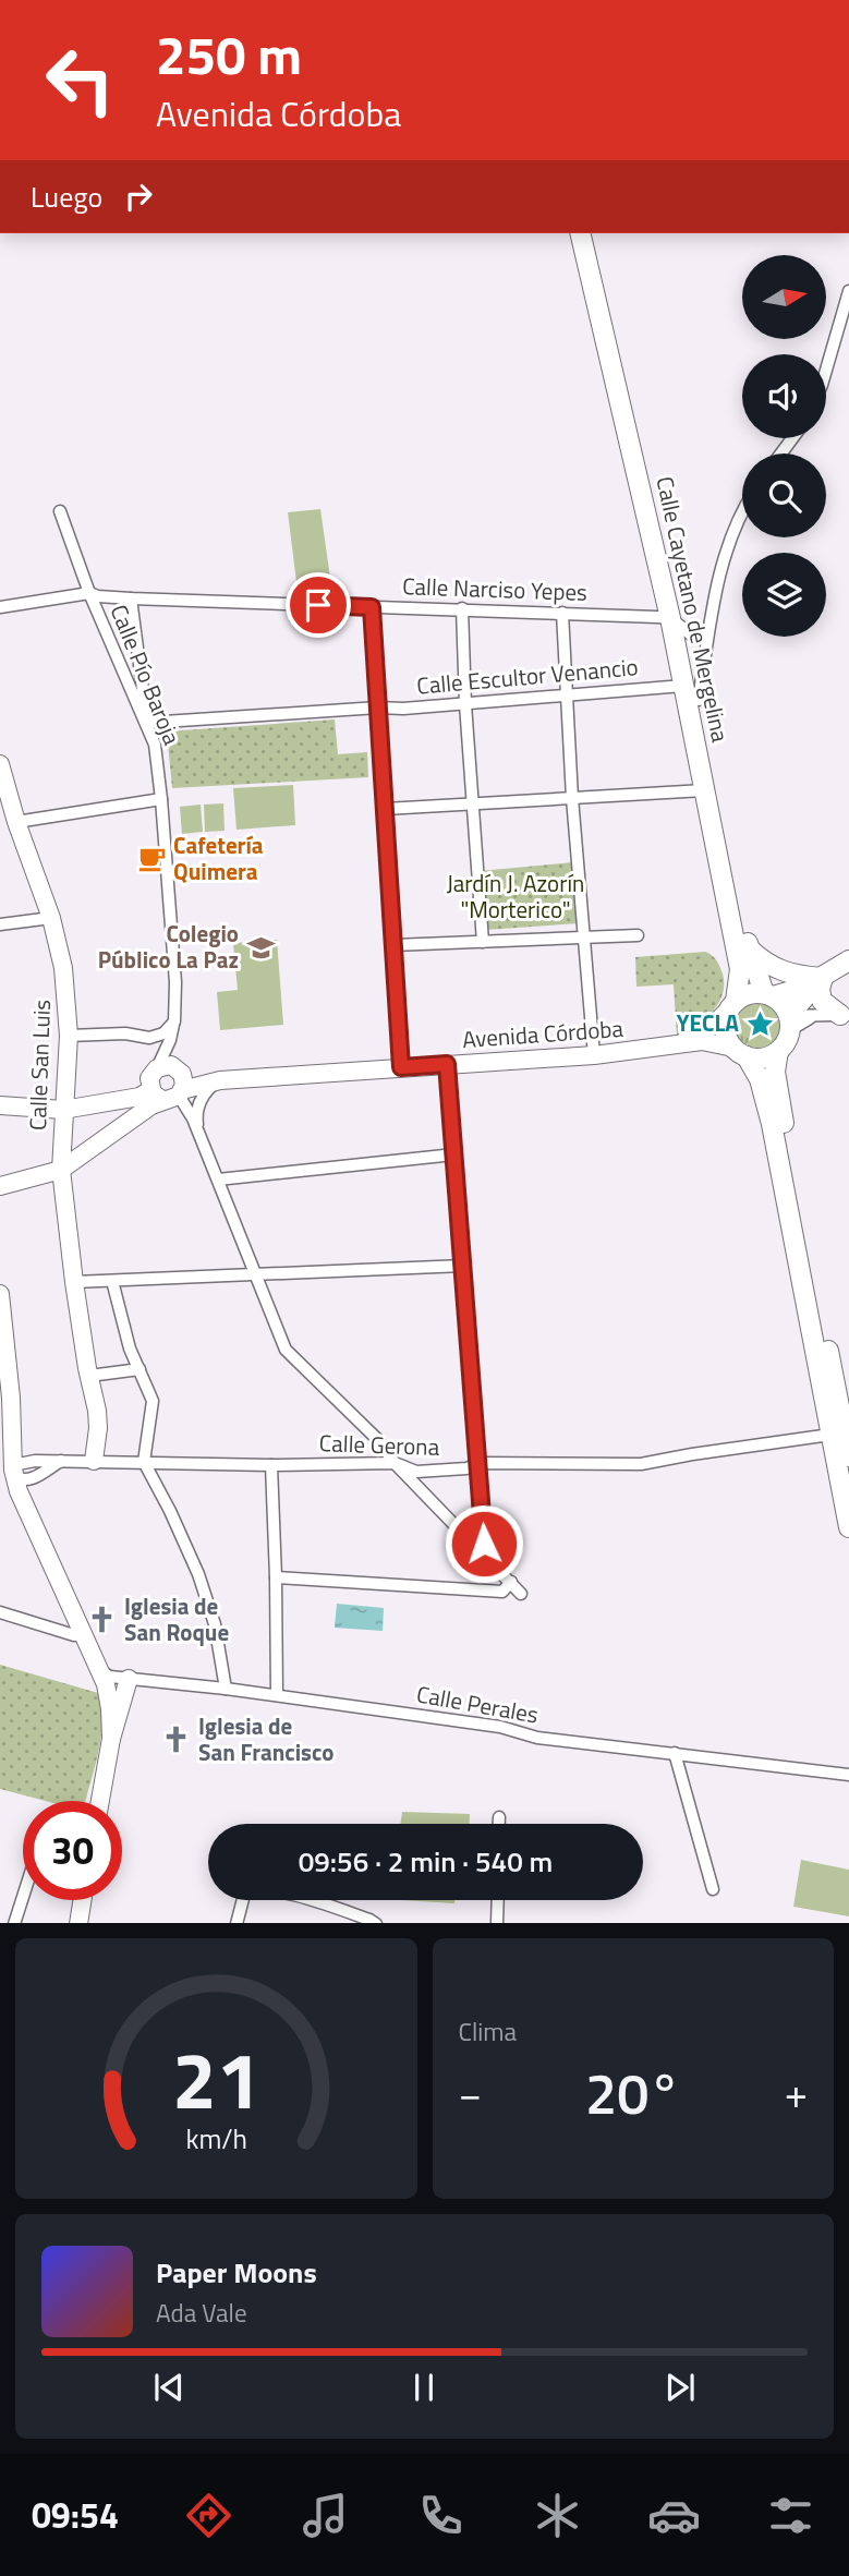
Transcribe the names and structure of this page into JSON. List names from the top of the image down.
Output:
{
  "streets": {
    "main road": ["Calle Cayetano de Mergelina", "Avenida Córdoba", "Calle San Luis"],
    "street": [
      "Calle Narciso Yepes",
      "Calle Pío Baroja",
      "Calle Escultor Venancio",
      "Calle Gerona",
      "Calle Perales"
    ]
  },
  "crossings": [
    ["Calle Narciso Yepes", "Calle Cayetano de Mergelina"],
    ["Calle Narciso Yepes", "Calle Pío Baroja"],
    ["Calle Cayetano de Mergelina", "Calle Escultor Venancio"],
    ["Calle Pío Baroja", "Calle Escultor Venancio"],
    ["Calle San Luis", "Calle Gerona"]
  ],
  "parks": ["Jardín J. Azorín \"Morterico\""],
  "places": {
    "cafe": ["Cafetería Quimera"],
    "school or university": ["Colegio Público La Paz"],
    "place": ["YECLA"],
    "church": ["Iglesia de San Roque", "Iglesia de San Francisco"]
  },
  "north": "right",
  "page": {
    "turn": ["250 m", "Avenida Córdoba"],
    "then": "Luego",
    "limit": "30",
    "trip": "09:56 · 2 min · 540 m",
    "tile": "Clima",
    "heat": ["−", "20°", "+"],
    "song": ["Paper Moons", "Ada Vale"],
    "tabs": "09:54",
    "gauge": ["21", "km/h"]
  }
}
